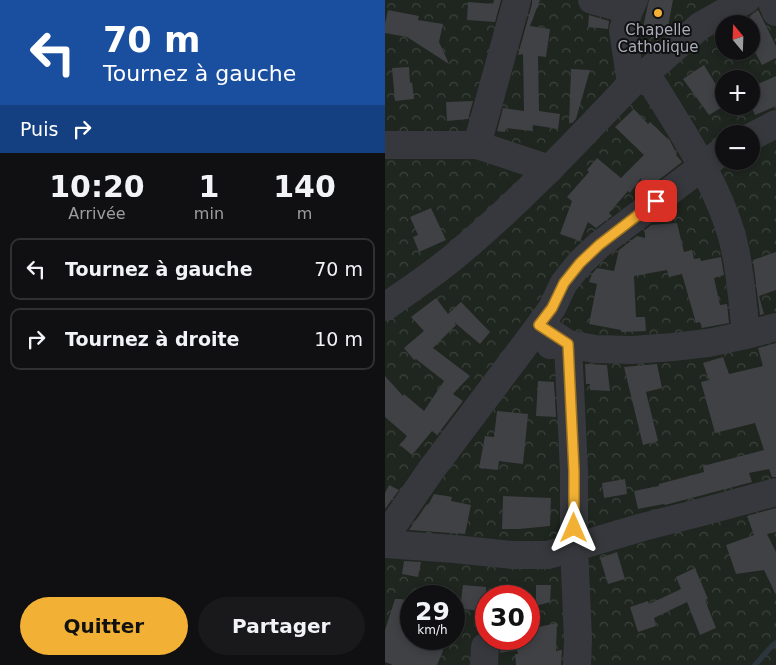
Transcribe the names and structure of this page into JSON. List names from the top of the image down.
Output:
{
  "places": ["Chapelle Catholique"],
  "north": "top",
  "page": {
    "turn": ["70 m", "Tournez à gauche"],
    "map_buttons": ["+", "−"],
    "then": "Puis",
    "eta": [
      "10:20",
      "Arrivée",
      "1",
      "min",
      "140",
      "m"
    ],
    "list": [
      {
        "name": "Tournez à gauche",
        "value": "70 m"
      },
      {
        "name": "Tournez à droite",
        "value": "10 m"
      }
    ],
    "speed": "29 km/h",
    "limit": "30",
    "buttons": ["Quitter", "Partager"]
  }
}
